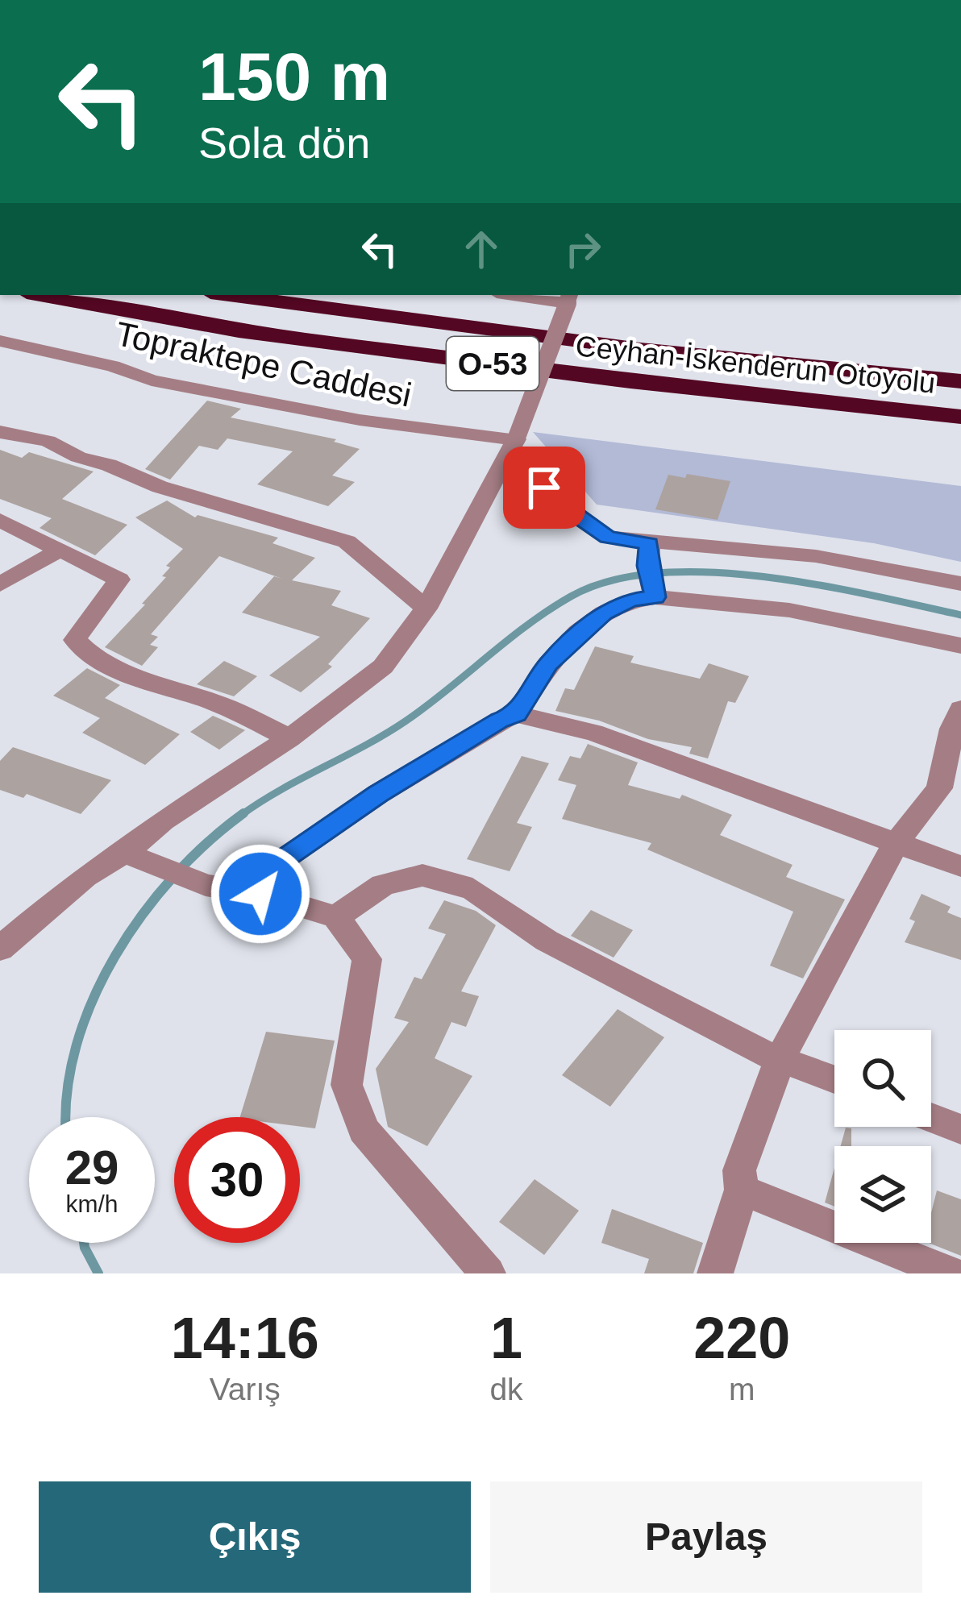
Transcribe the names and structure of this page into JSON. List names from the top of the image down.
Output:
{
  "streets": {
    "highway": ["O-53", "Ceyhan-İskenderun Otoyolu"],
    "street": ["Topraktepe Caddesi"]
  },
  "page": {
    "turn": ["150 m", "Sola dön"],
    "speed": "29 km/h",
    "limit": "30",
    "eta": [
      "14:16",
      "Varış",
      "1",
      "dk",
      "220",
      "m"
    ],
    "buttons": ["Çıkış", "Paylaş"]
  }
}
